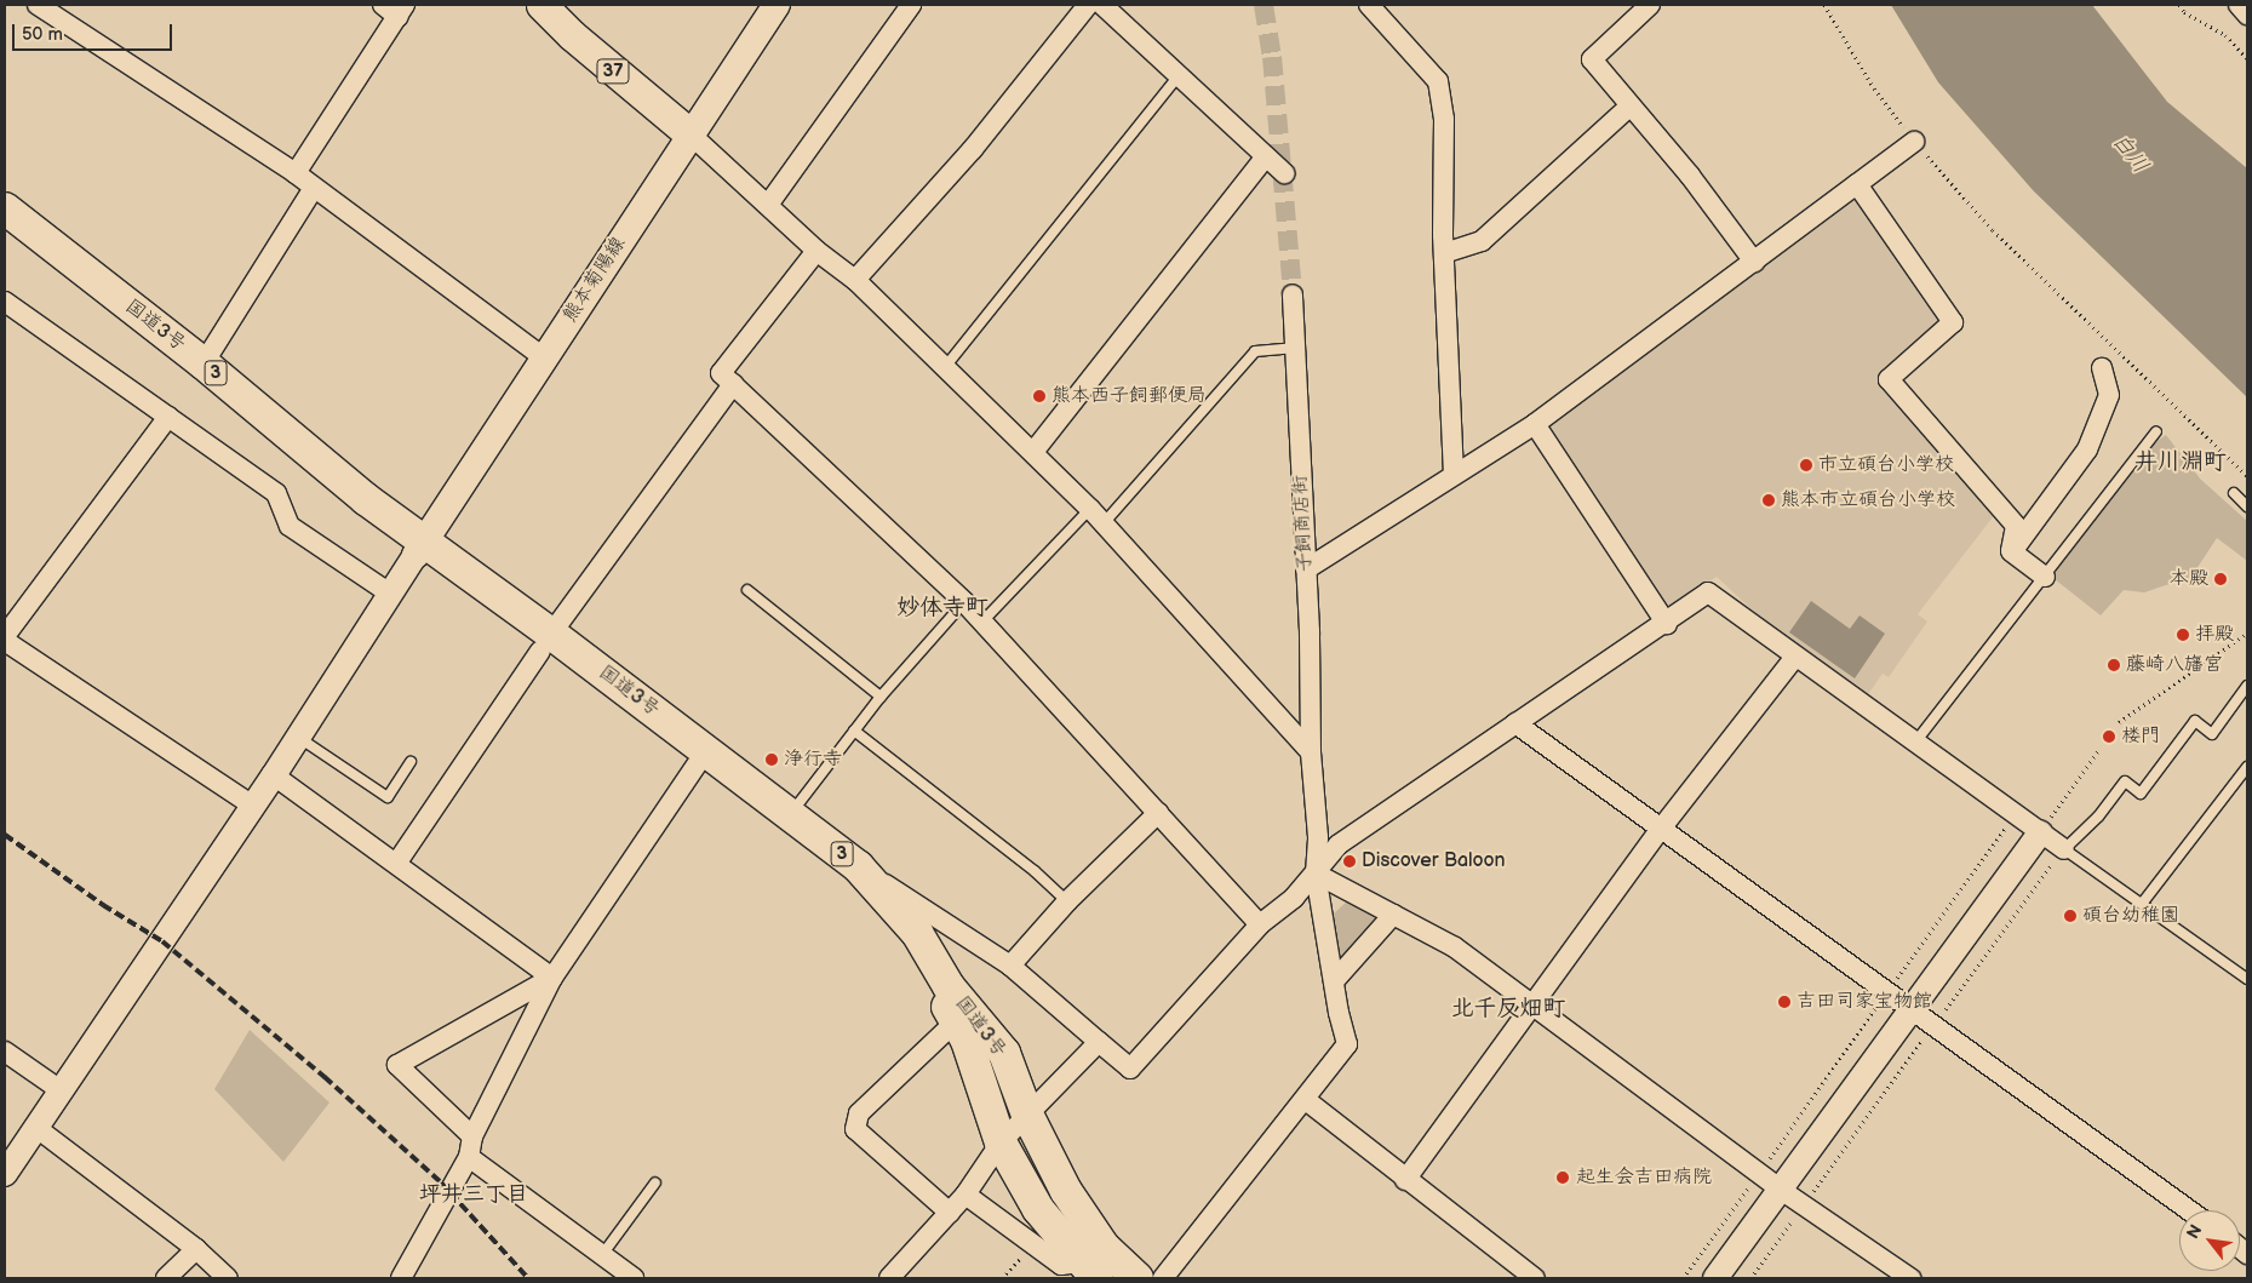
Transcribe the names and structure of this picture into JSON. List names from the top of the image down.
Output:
{
  "streets": {
    "highway": ["国道3号", "3"],
    "main road": ["37", "熊本菊陽線"],
    "street": ["子飼商店街"]
  },
  "crossings": [
    ["37", "熊本菊陽線"],
    ["熊本菊陽線", "国道3号"]
  ],
  "districts": [
    "井川淵町",
    "妙体寺町",
    "北千反畑町",
    "坪井三丁目"
  ],
  "water": ["白川"],
  "places": [
    "熊本西子飼郵便局",
    "市立碩台小学校",
    "熊本市立碩台小学校",
    "本殿",
    "拝殿",
    "藤崎八旛宮",
    "楼門",
    "浄行寺",
    "Discover Baloon",
    "碩台幼稚園",
    "吉田司家宝物館",
    "起生会吉田病院"
  ],
  "scale_bar": "50 m",
  "north": "top left"
}
